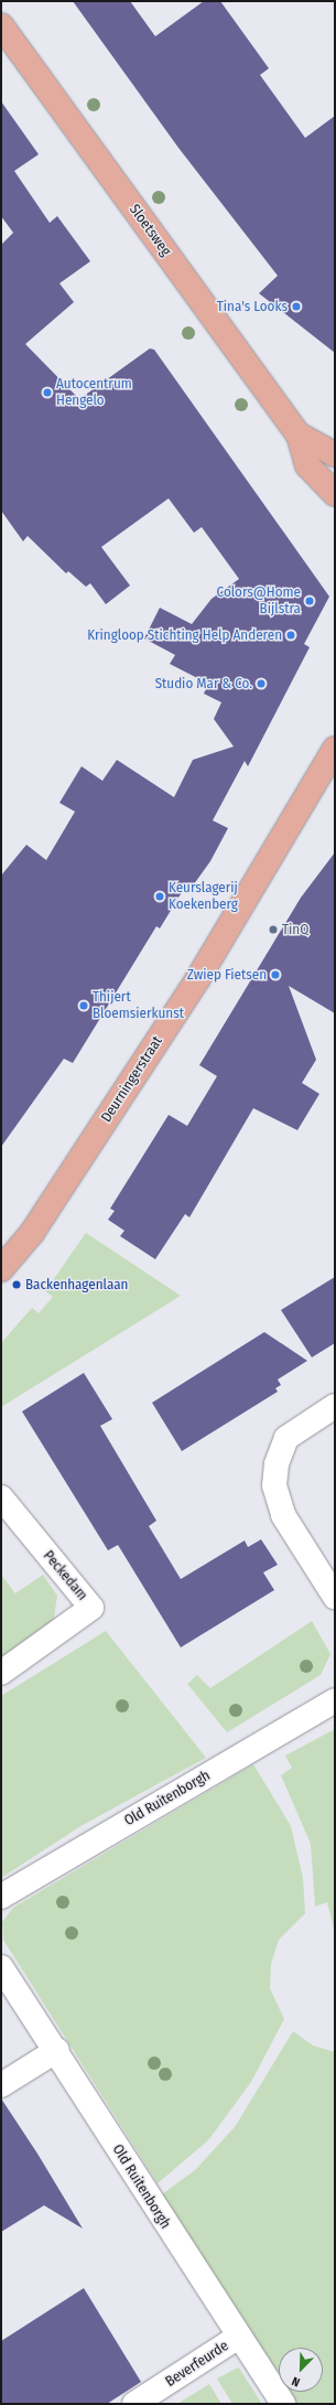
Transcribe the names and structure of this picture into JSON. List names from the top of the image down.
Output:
{
  "streets": {
    "main road": ["Sloetsweg", "Deurningerstraat"],
    "street": ["Peckedam", "Old Ruitenborgh", "Beverfeurde"]
  },
  "crossings": [
    ["Old Ruitenborgh", "Beverfeurde"]
  ],
  "places": [
    "Tina's Looks",
    "Autocentrum Hengelo",
    "Colors@Home Bijlstra",
    "Kringloop Stichting Help Anderen",
    "Studio Mar & Co.",
    "Keurslagerij Koekenberg",
    "TinQ",
    "Zwiep Fietsen",
    "Thijert Bloemsierkunst",
    "Backenhagenlaan"
  ],
  "north": "bottom left"
}
